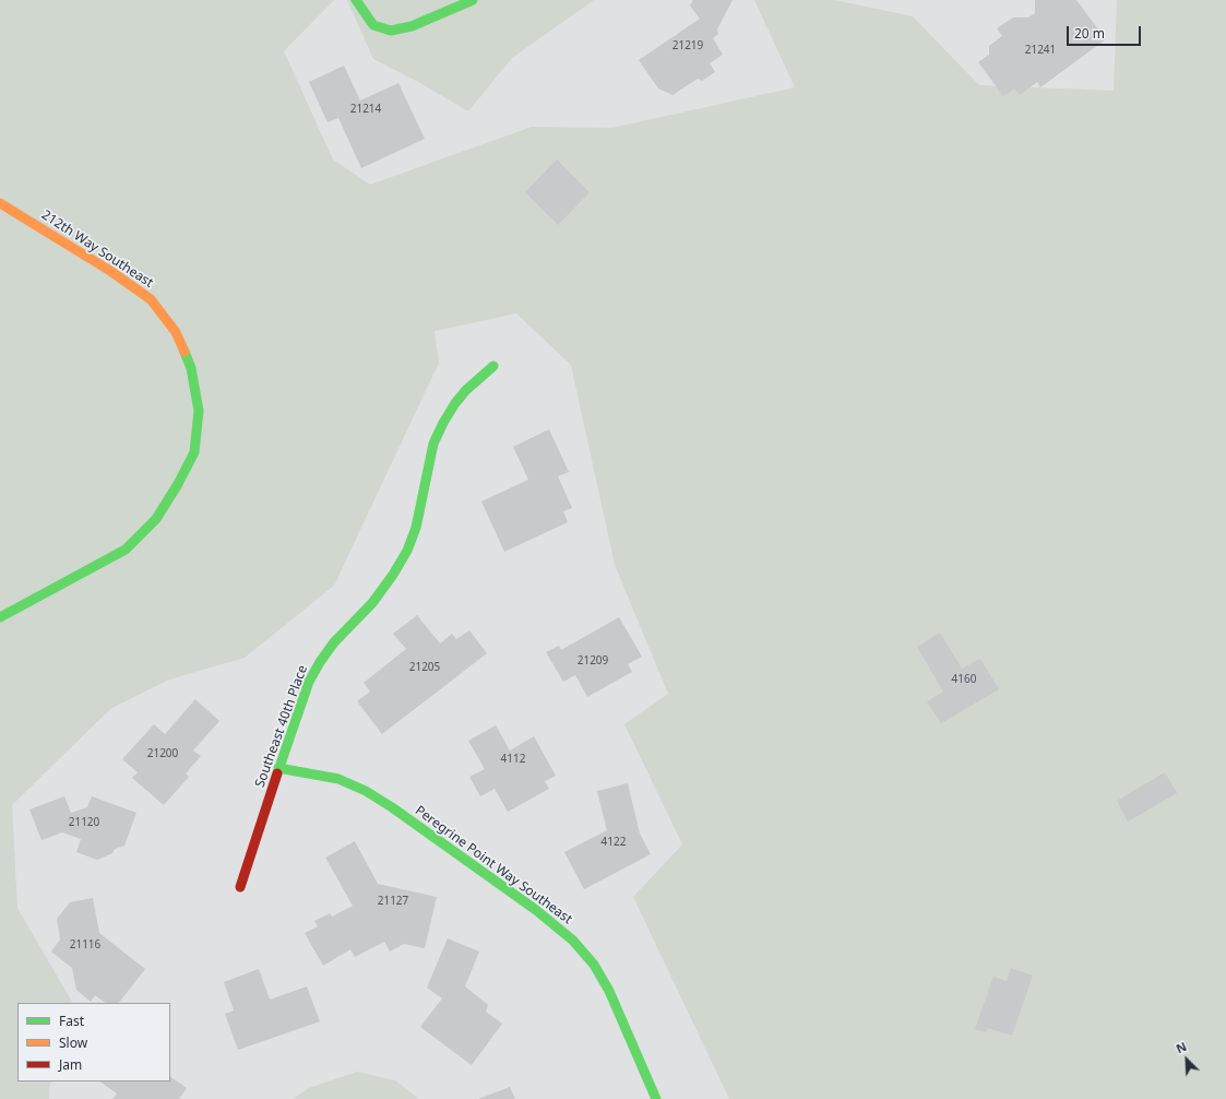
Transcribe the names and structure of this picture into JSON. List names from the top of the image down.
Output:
{
  "streets": {
    "street": ["212th Way Southeast", "Southeast 40th Place", "Peregrine Point Way Southeast"]
  },
  "crossings": [
    ["Southeast 40th Place", "Peregrine Point Way Southeast"]
  ],
  "house_numbers": [
    "21219",
    "21241",
    "21214",
    "21209",
    "21205",
    "4160",
    "21200",
    "4112",
    "21120",
    "4122",
    "21127",
    "21116"
  ],
  "legend": ["Fast", "Slow", "Jam"],
  "scale_bar": "20 m",
  "north": "top left"
}
